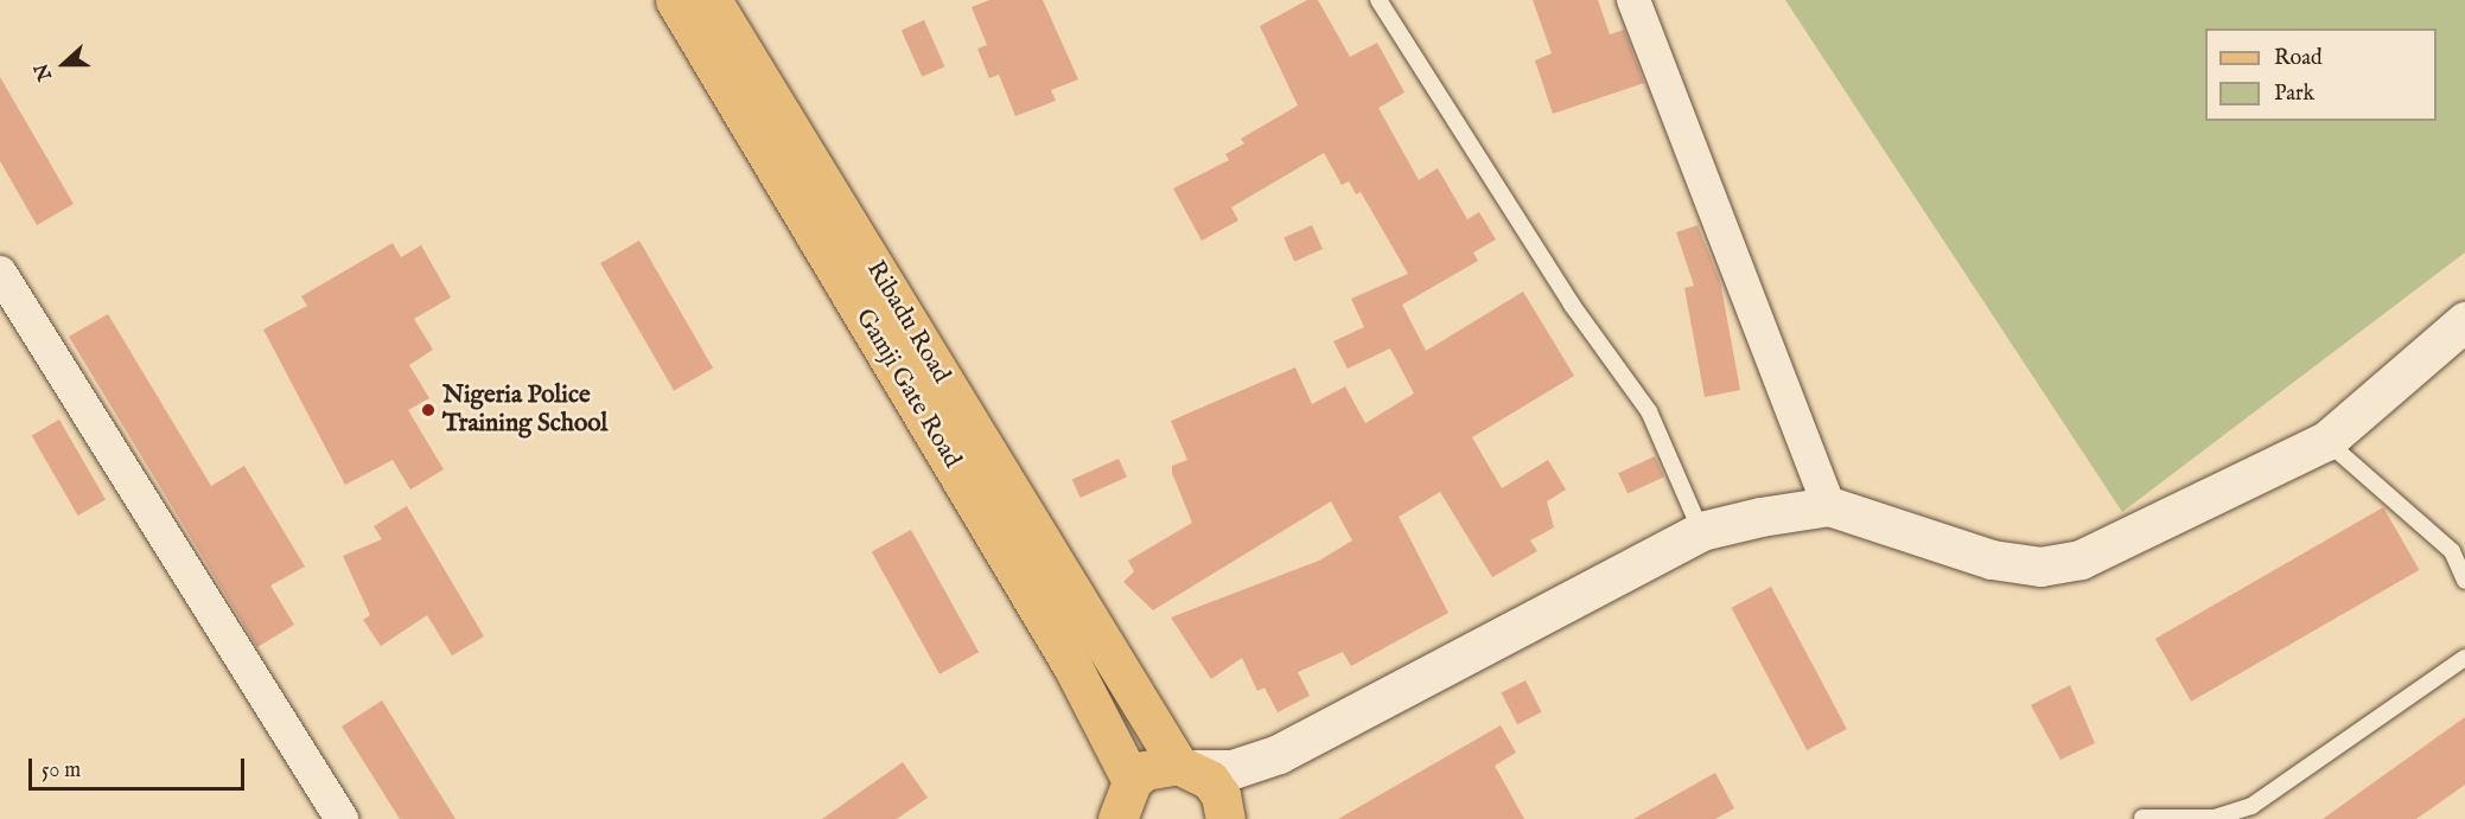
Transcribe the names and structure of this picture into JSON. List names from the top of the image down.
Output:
{
  "streets": {
    "main road": ["Ribadu Road", "Gamji Gate Road"]
  },
  "places": ["Nigeria Police Training School"],
  "legend": ["Road", "Park"],
  "scale_bar": "50 m",
  "north": "left"
}
